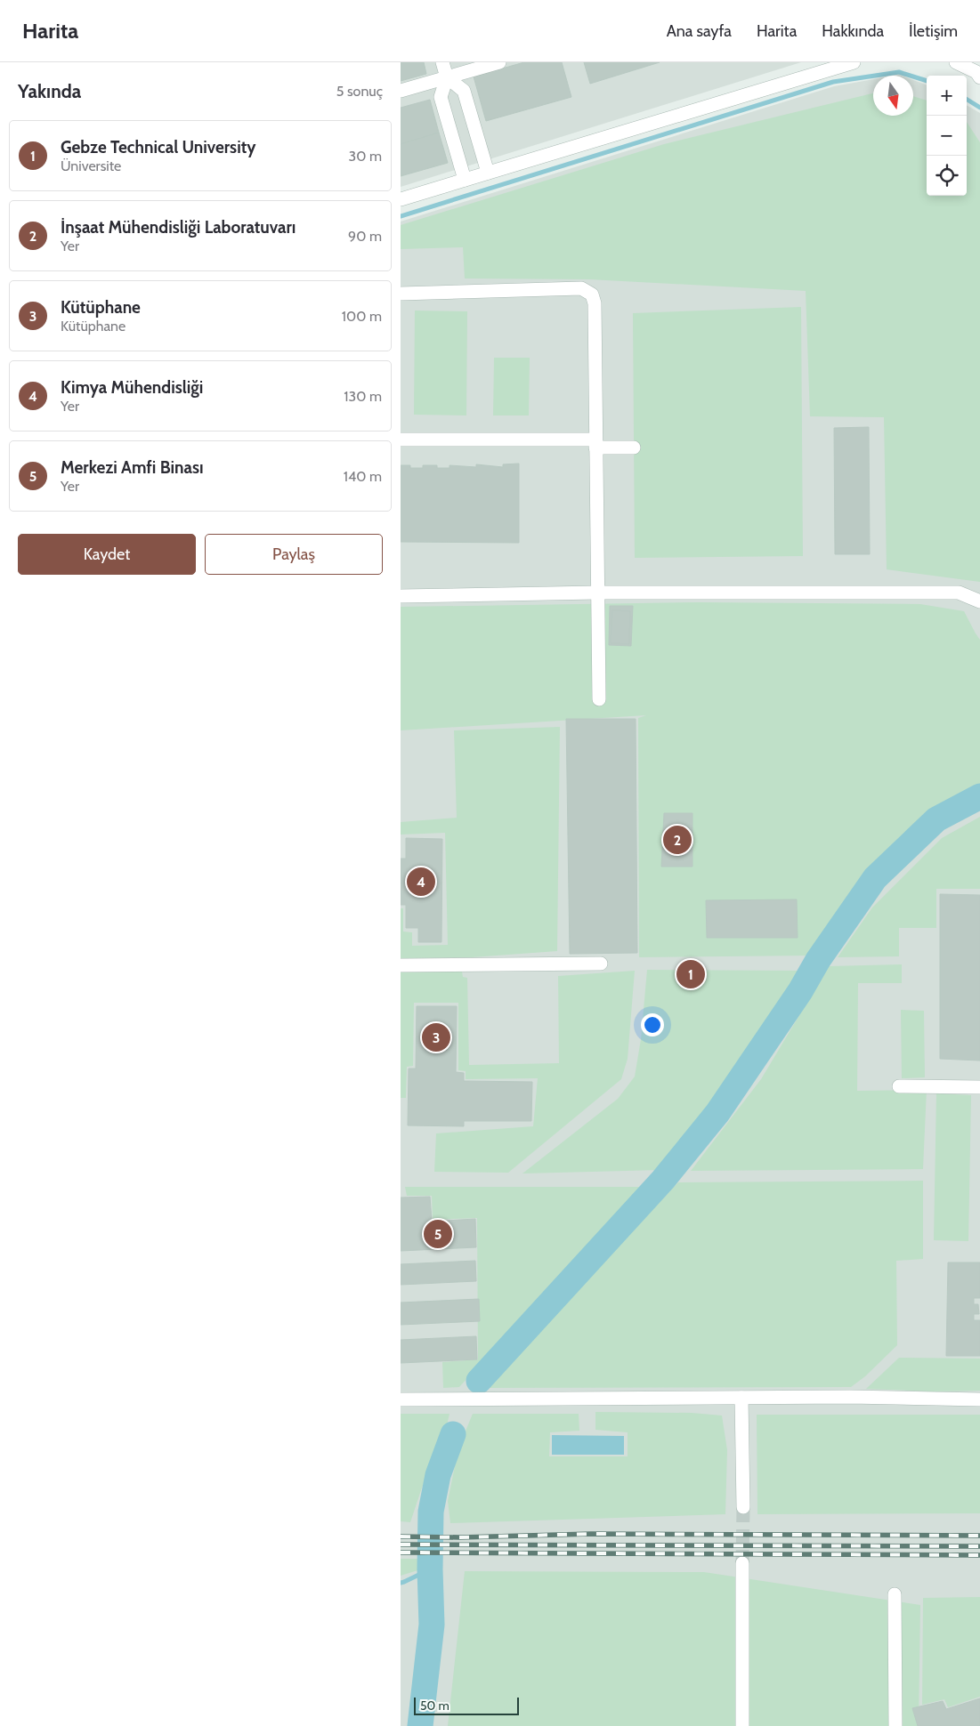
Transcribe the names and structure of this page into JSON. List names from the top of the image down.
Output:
{
  "scale_bar": "50 m",
  "north": "bottom",
  "page": {
    "header": "Harita",
    "nav": [
      "Ana sayfa",
      "Harita",
      "Hakkında",
      "İletişim"
    ],
    "heading": ["Yakında", "5 sonuç"],
    "map_buttons": ["+", "−"],
    "list": [
      {
        "mark": "1",
        "name": "Gebze Technical University",
        "note": "Üniversite",
        "value": "30 m"
      },
      {
        "mark": "2",
        "name": "İnşaat Mühendisliği Laboratuvarı",
        "note": "Yer",
        "value": "90 m"
      },
      {
        "mark": "3",
        "name": "Kütüphane",
        "note": "Kütüphane",
        "value": "100 m"
      },
      {
        "mark": "4",
        "name": "Kimya Mühendisliği",
        "note": "Yer",
        "value": "130 m"
      },
      {
        "mark": "5",
        "name": "Merkezi Amfi Binası",
        "note": "Yer",
        "value": "140 m"
      }
    ],
    "buttons": ["Kaydet", "Paylaş"],
    "pins": [
      "2",
      "4",
      "1",
      "3",
      "5"
    ],
    "scale": "50 m"
  }
}
